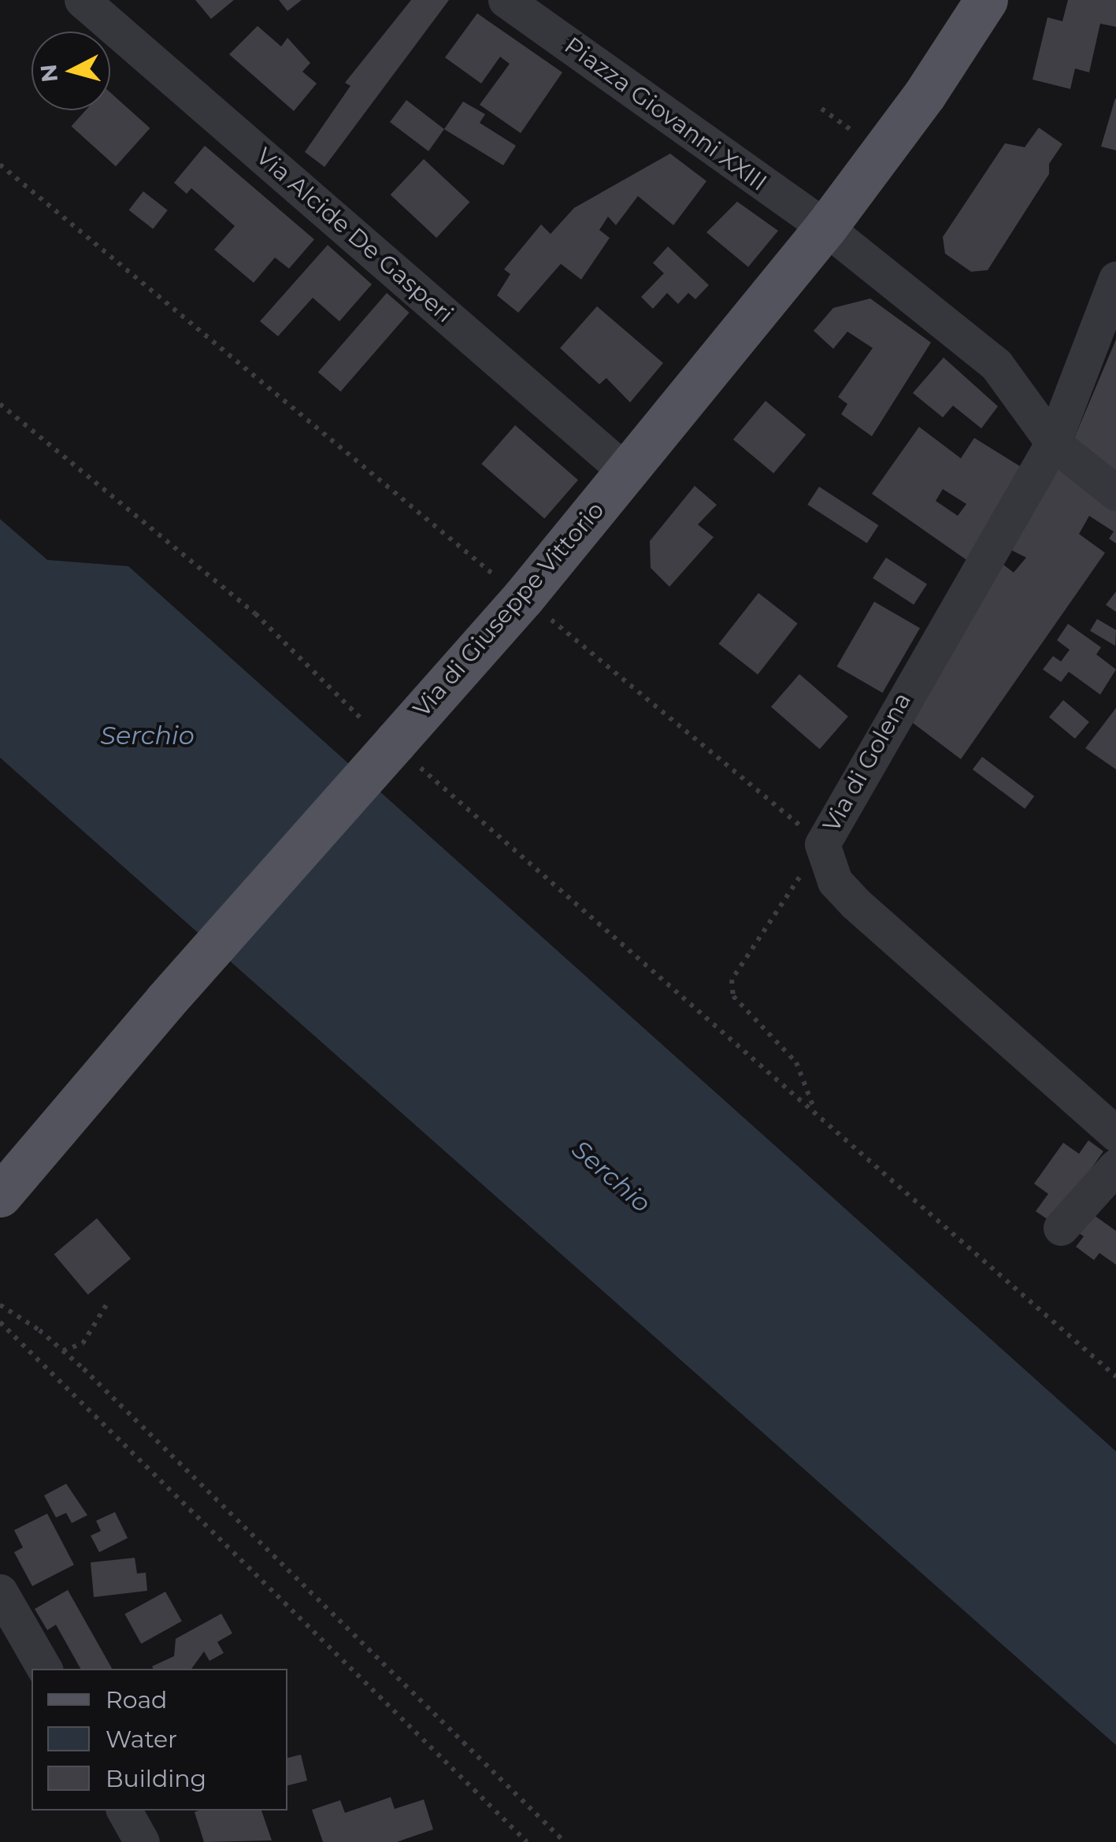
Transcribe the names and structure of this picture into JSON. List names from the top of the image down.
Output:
{
  "streets": {
    "main road": ["Via di Giuseppe Vittorio"],
    "street": ["Piazza Giovanni XXIII", "Via Alcide De Gasperi", "Via di Golena"]
  },
  "crossings": [
    ["Piazza Giovanni XXIII", "Via di Giuseppe Vittorio"],
    ["Piazza Giovanni XXIII", "Via di Golena"],
    ["Via Alcide De Gasperi", "Via di Giuseppe Vittorio"]
  ],
  "water": ["Serchio"],
  "legend": ["Road", "Water", "Building"],
  "north": "left"
}
